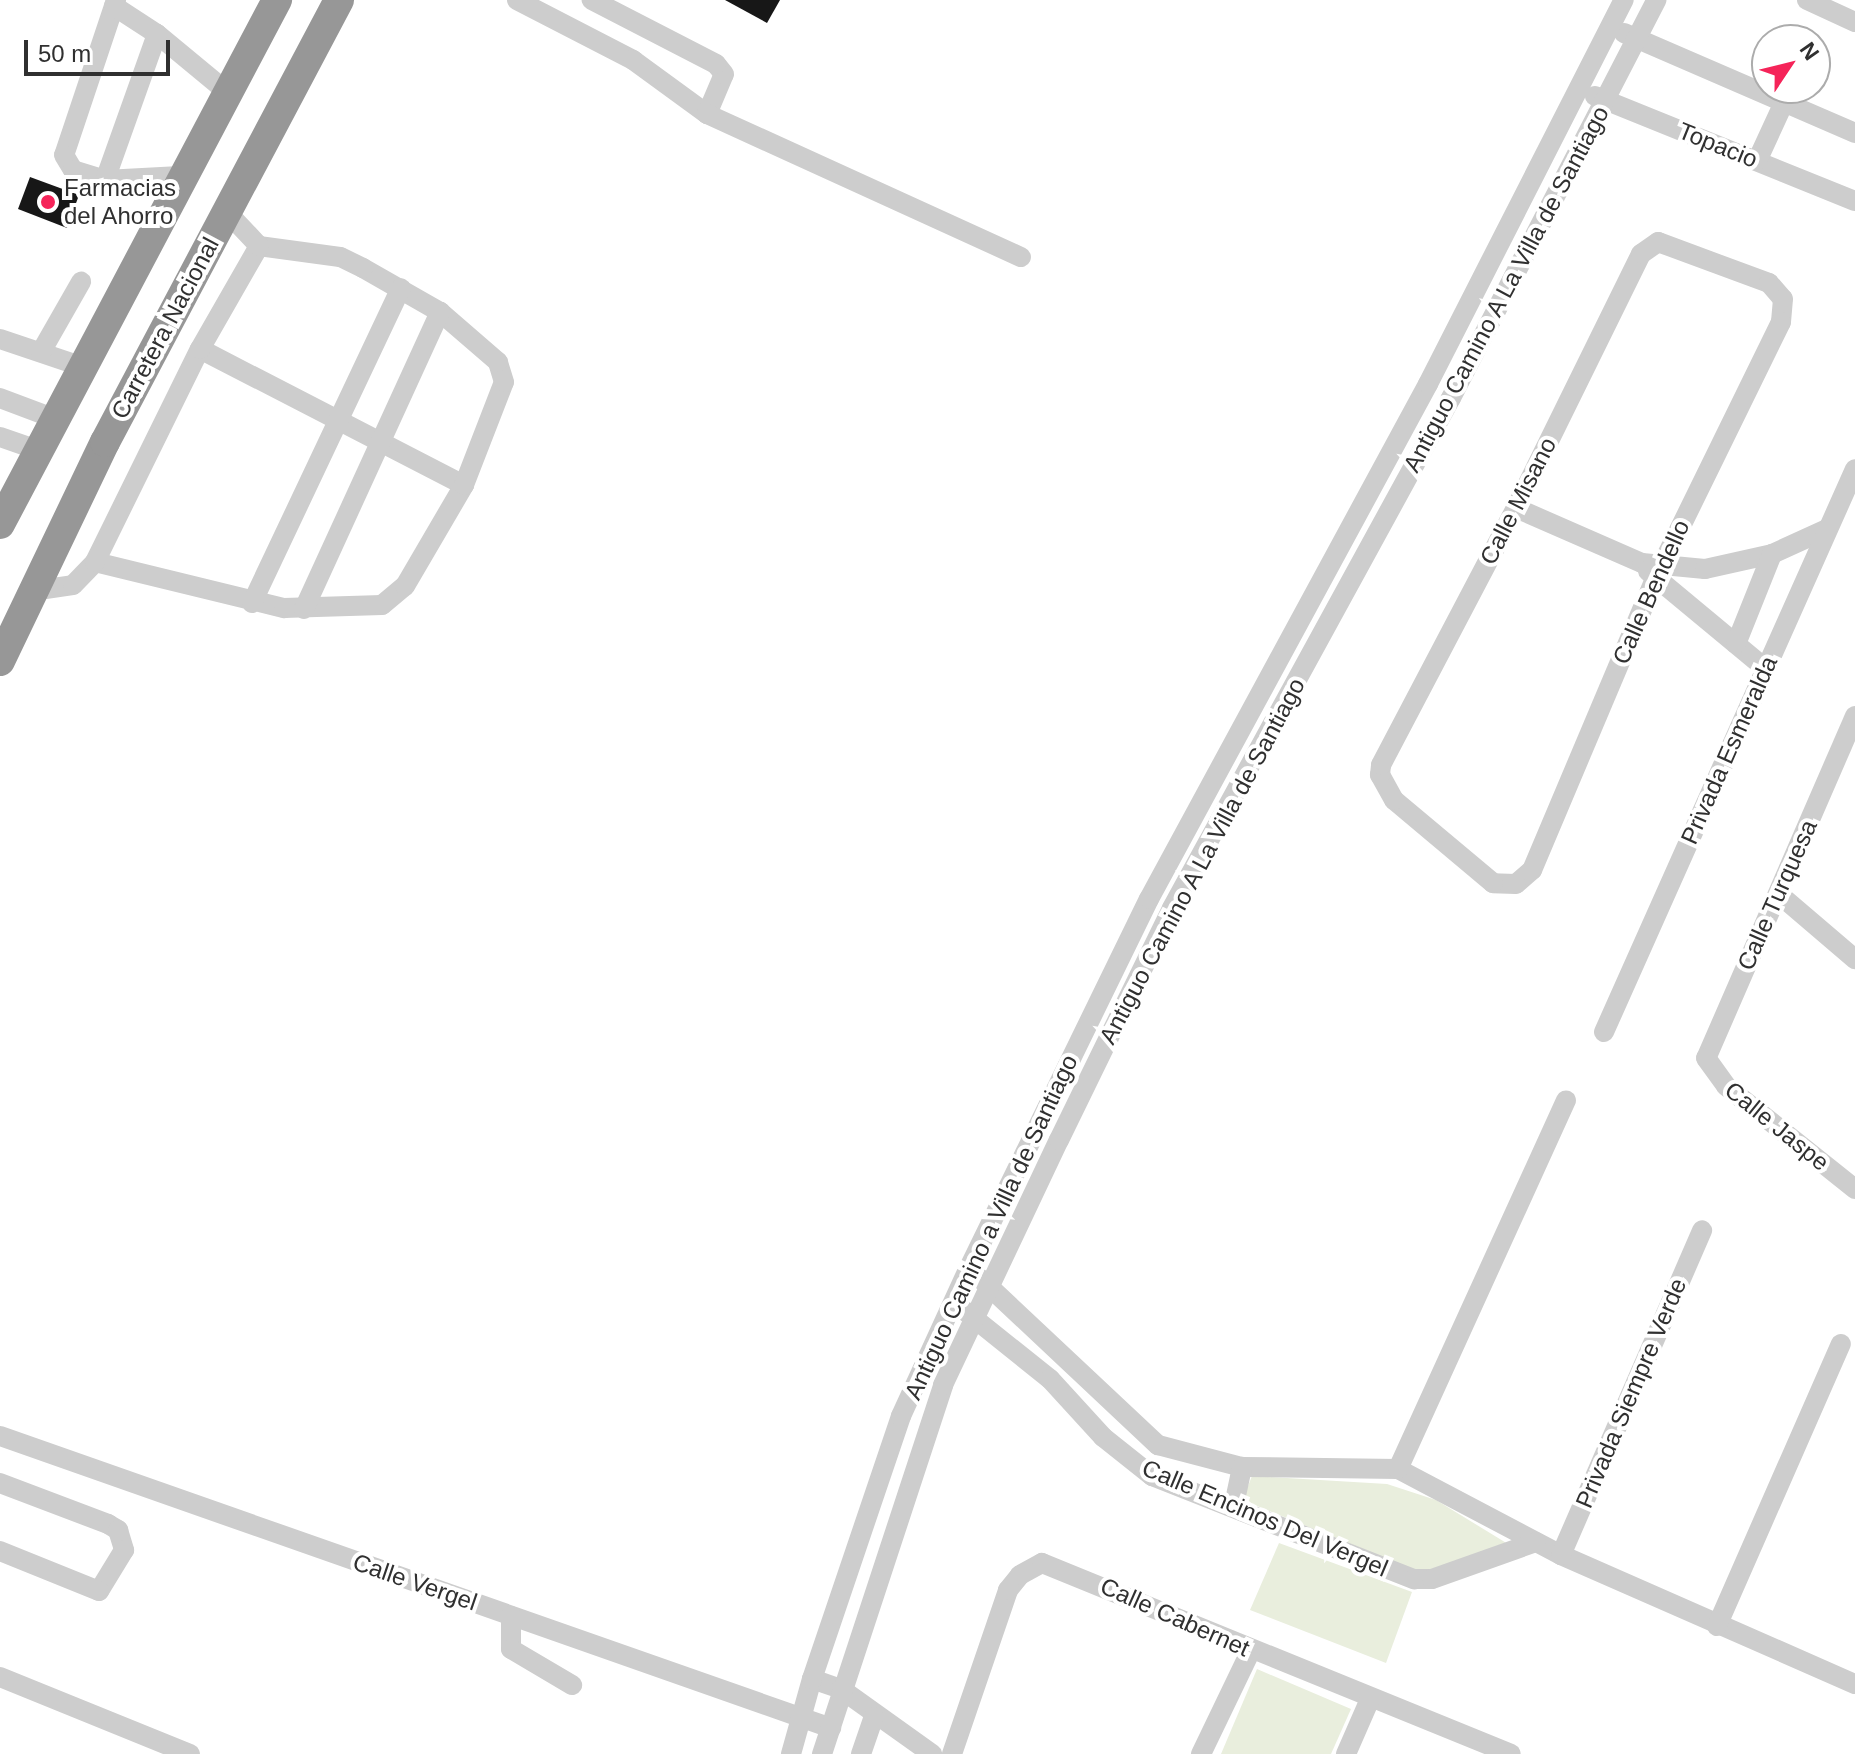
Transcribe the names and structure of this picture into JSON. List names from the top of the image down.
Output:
{
  "streets": {
    "highway": ["Carretera Nacional"],
    "street": [
      "Topacio",
      "Antiguo Camino A La Villa de Santiago",
      "Calle Misano",
      "Calle Bendello",
      "Privada Esmeralda",
      "Calle Turquesa",
      "Calle Jaspe",
      "Antiguo Camino a Villa de Santiago",
      "Privada Siempre Verde",
      "Calle Encinos Del Vergel",
      "Calle Vergel",
      "Calle Cabernet"
    ]
  },
  "crossings": [
    ["Topacio", "Antiguo Camino A La Villa de Santiago"],
    ["Topacio", "Antiguo Camino a Villa de Santiago"],
    ["Antiguo Camino A La Villa de Santiago", "Calle Encinos Del Vergel"],
    ["Antiguo Camino A La Villa de Santiago", "Calle Vergel"],
    ["Calle Misano", "Calle Bendello"],
    ["Calle Turquesa", "Calle Jaspe"],
    ["Antiguo Camino a Villa de Santiago", "Calle Encinos Del Vergel"],
    ["Antiguo Camino a Villa de Santiago", "Calle Vergel"],
    ["Privada Siempre Verde", "Calle Encinos Del Vergel"]
  ],
  "places": ["Farmacias del Ahorro"],
  "scale_bar": "50 m",
  "north": "top right"
}
